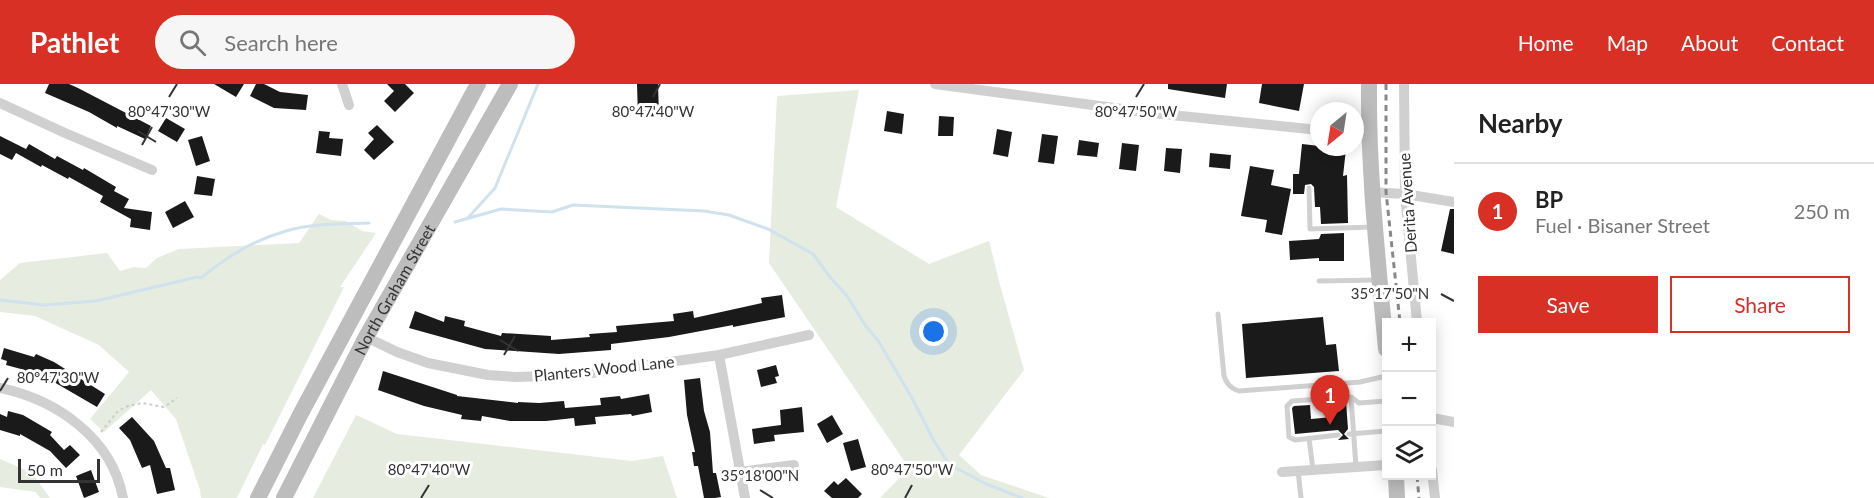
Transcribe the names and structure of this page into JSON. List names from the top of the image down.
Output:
{
  "streets": {
    "main road": ["North Graham Street"],
    "street": ["Derita Avenue", "Planters Wood Lane"]
  },
  "crossings": [
    ["North Graham Street", "Planters Wood Lane"]
  ],
  "scale_bar": "50 m",
  "north": "bottom left",
  "page": {
    "header": "Pathlet",
    "search": "Search here",
    "nav": [
      "Home",
      "Map",
      "About",
      "Contact"
    ],
    "heading": "Nearby",
    "list": [
      {
        "mark": "1",
        "name": "BP",
        "note": "Fuel · Bisaner Street",
        "value": "250 m"
      }
    ],
    "buttons": ["Save", "Share"],
    "map_buttons": ["+", "−"],
    "pins": "1",
    "scale": "50 m"
  },
  "coordinates": [
    "80°47'30\"W",
    "80°47'40\"W",
    "80°47'50\"W",
    "35°17'50\"N",
    "35°18'00\"N"
  ]
}
